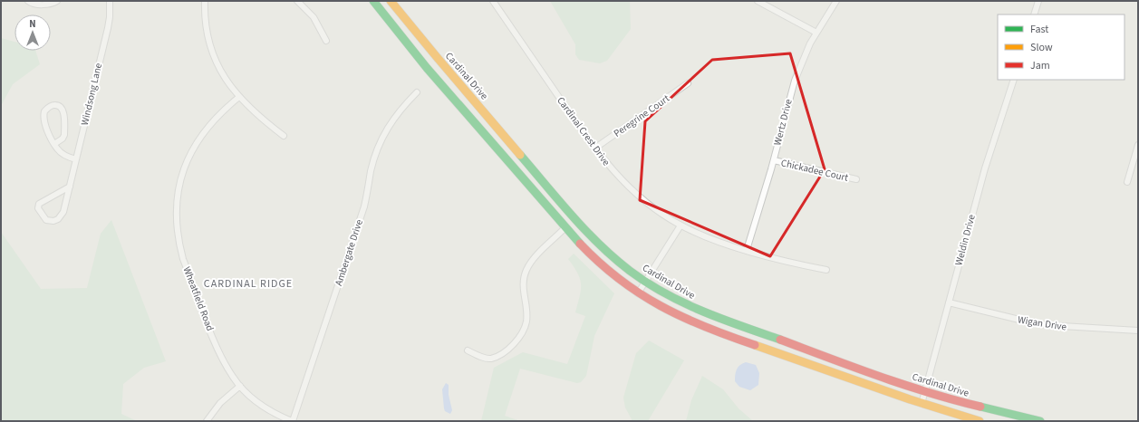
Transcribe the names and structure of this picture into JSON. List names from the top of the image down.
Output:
{
  "streets": {
    "main road": ["Cardinal Drive"],
    "street": [
      "Windsong Lane",
      "Peregrine Court",
      "Wertz Drive",
      "Cardinal Crest Drive",
      "Chickadee Court",
      "Weldin Drive",
      "Ambergate Drive",
      "Wheatfield Road",
      "Wigan Drive"
    ]
  },
  "crossings": [
    ["Cardinal Drive", "Weldin Drive"],
    ["Peregrine Court", "Cardinal Crest Drive"],
    ["Wertz Drive", "Cardinal Crest Drive"],
    ["Wertz Drive", "Chickadee Court"],
    ["Weldin Drive", "Wigan Drive"],
    ["Ambergate Drive", "Wheatfield Road"]
  ],
  "districts": ["CARDINAL RIDGE"],
  "legend": ["Fast", "Slow", "Jam"],
  "north": "top"
}
